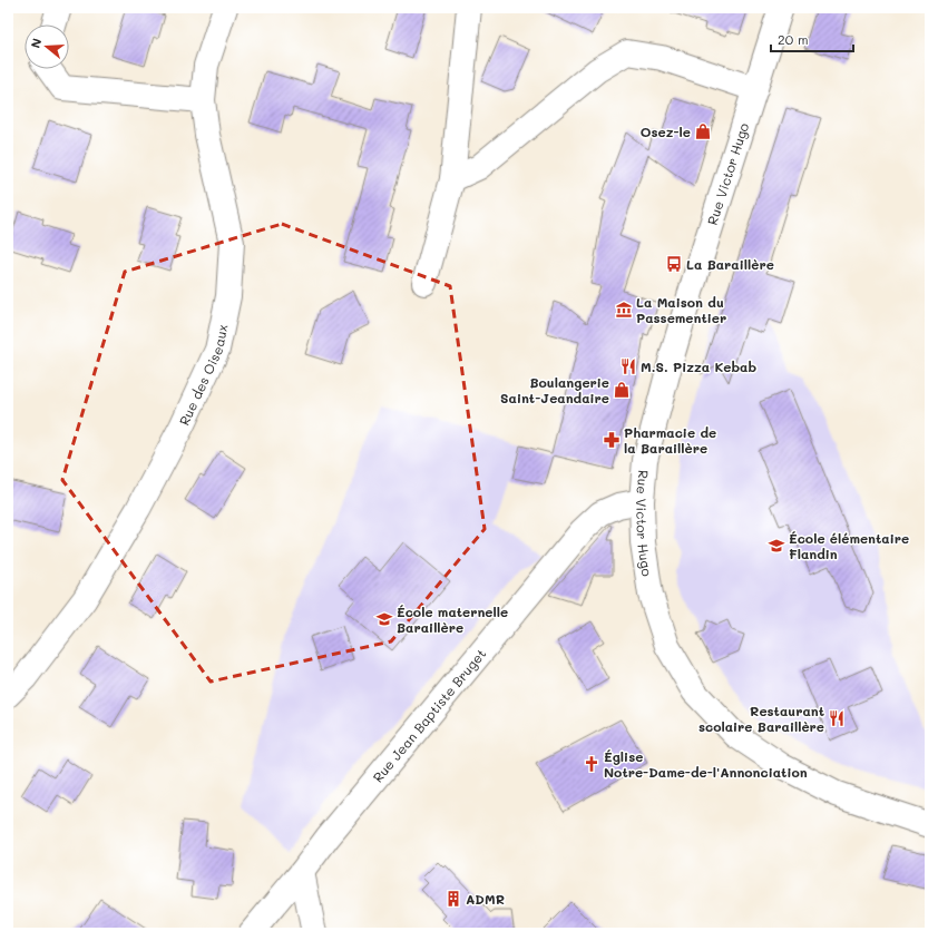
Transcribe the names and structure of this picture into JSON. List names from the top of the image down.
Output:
{
  "streets": {
    "street": ["Rue Victor Hugo", "Rue des Oiseaux", "Rue Jean Baptiste Bruget"]
  },
  "crossings": [
    ["Rue Victor Hugo", "Rue Jean Baptiste Bruget"]
  ],
  "places": {
    "shop": ["Osez-le", "Boulangerie Saint-Jeandaire"],
    "bus stop": ["La Baraillère"],
    "museum": ["La Maison du Passementier"],
    "restaurant": ["M.S. Pizza Kebab", "Restaurant scolaire Baraillère"],
    "pharmacy": ["Pharmacie de la Baraillère"],
    "school or university": ["École élémentaire Flandin", "École maternelle Baraillère"],
    "church": ["Église Notre-Dame-de-l'Annonciation"],
    "building": ["ADMR"]
  },
  "scale_bar": "20 m",
  "north": "left"
}
